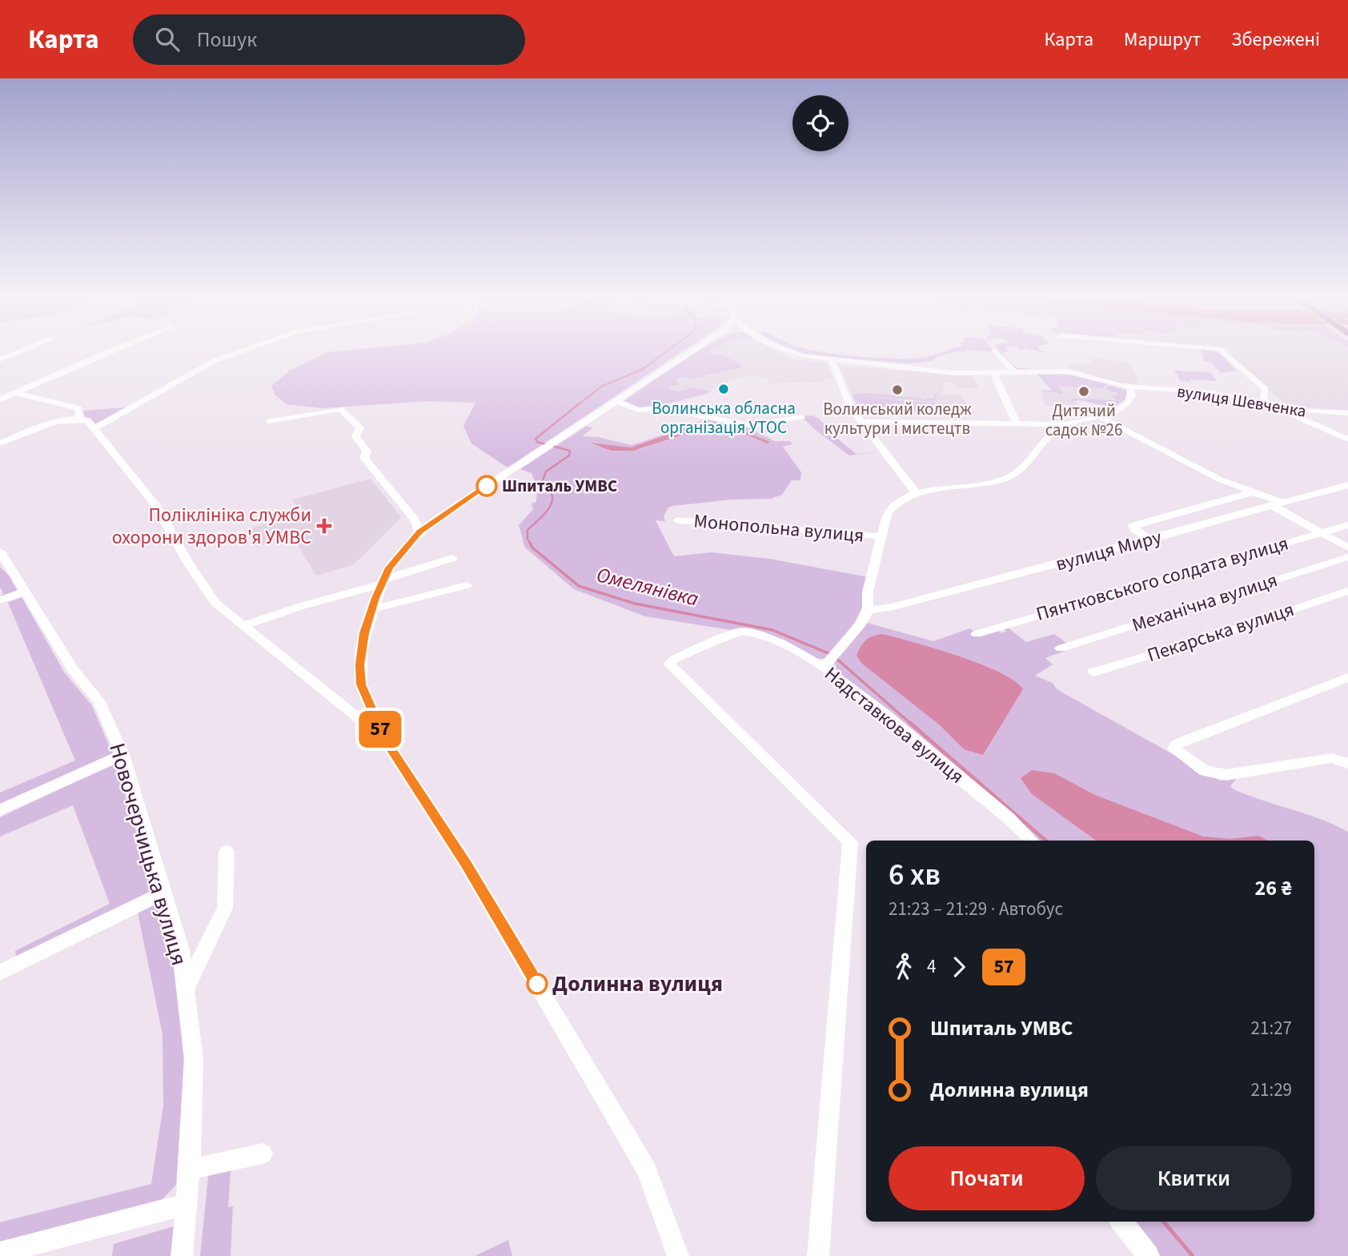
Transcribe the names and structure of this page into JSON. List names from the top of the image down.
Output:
{
  "streets": {
    "street": [
      "вулиця Шевченка",
      "Монопольна вулиця",
      "вулиця Миру",
      "Пянтковського солдата вулиця",
      "Механічна вулиця",
      "Пекарська вулиця",
      "Надставкова вулиця",
      "Новочерчицька вулиця"
    ]
  },
  "crossings": [
    ["вулиця Шевченка", "Монопольна вулиця"],
    ["Монопольна вулиця", "вулиця Миру"],
    ["Монопольна вулиця", "Надставкова вулиця"]
  ],
  "water": ["Омелянівка"],
  "places": {
    "other": [
      "Волинська обласна організація УТОС",
      "Волинський коледж культури і мистецтв",
      "Дитячий садок №26",
      "Шпиталь УМВС",
      "Долинна вулиця"
    ],
    "health": ["Поліклініка служби охорони здоров'я УМВС"]
  },
  "lines": ["bus line 57"],
  "page": {
    "header": "Карта",
    "search": "Пошук",
    "nav": ["Карта", "Маршрут", "Збережені"],
    "on_map": "57",
    "heading": ["6 хв", "21:23 – 21:29 · Автобус", "26 ₴"],
    "legs": ["4", "57"],
    "list": [
      {
        "name": "Шпиталь УМВС",
        "value": "21:27"
      },
      {
        "name": "Долинна вулиця",
        "value": "21:29"
      }
    ],
    "buttons": ["Почати", "Квитки"]
  }
}
